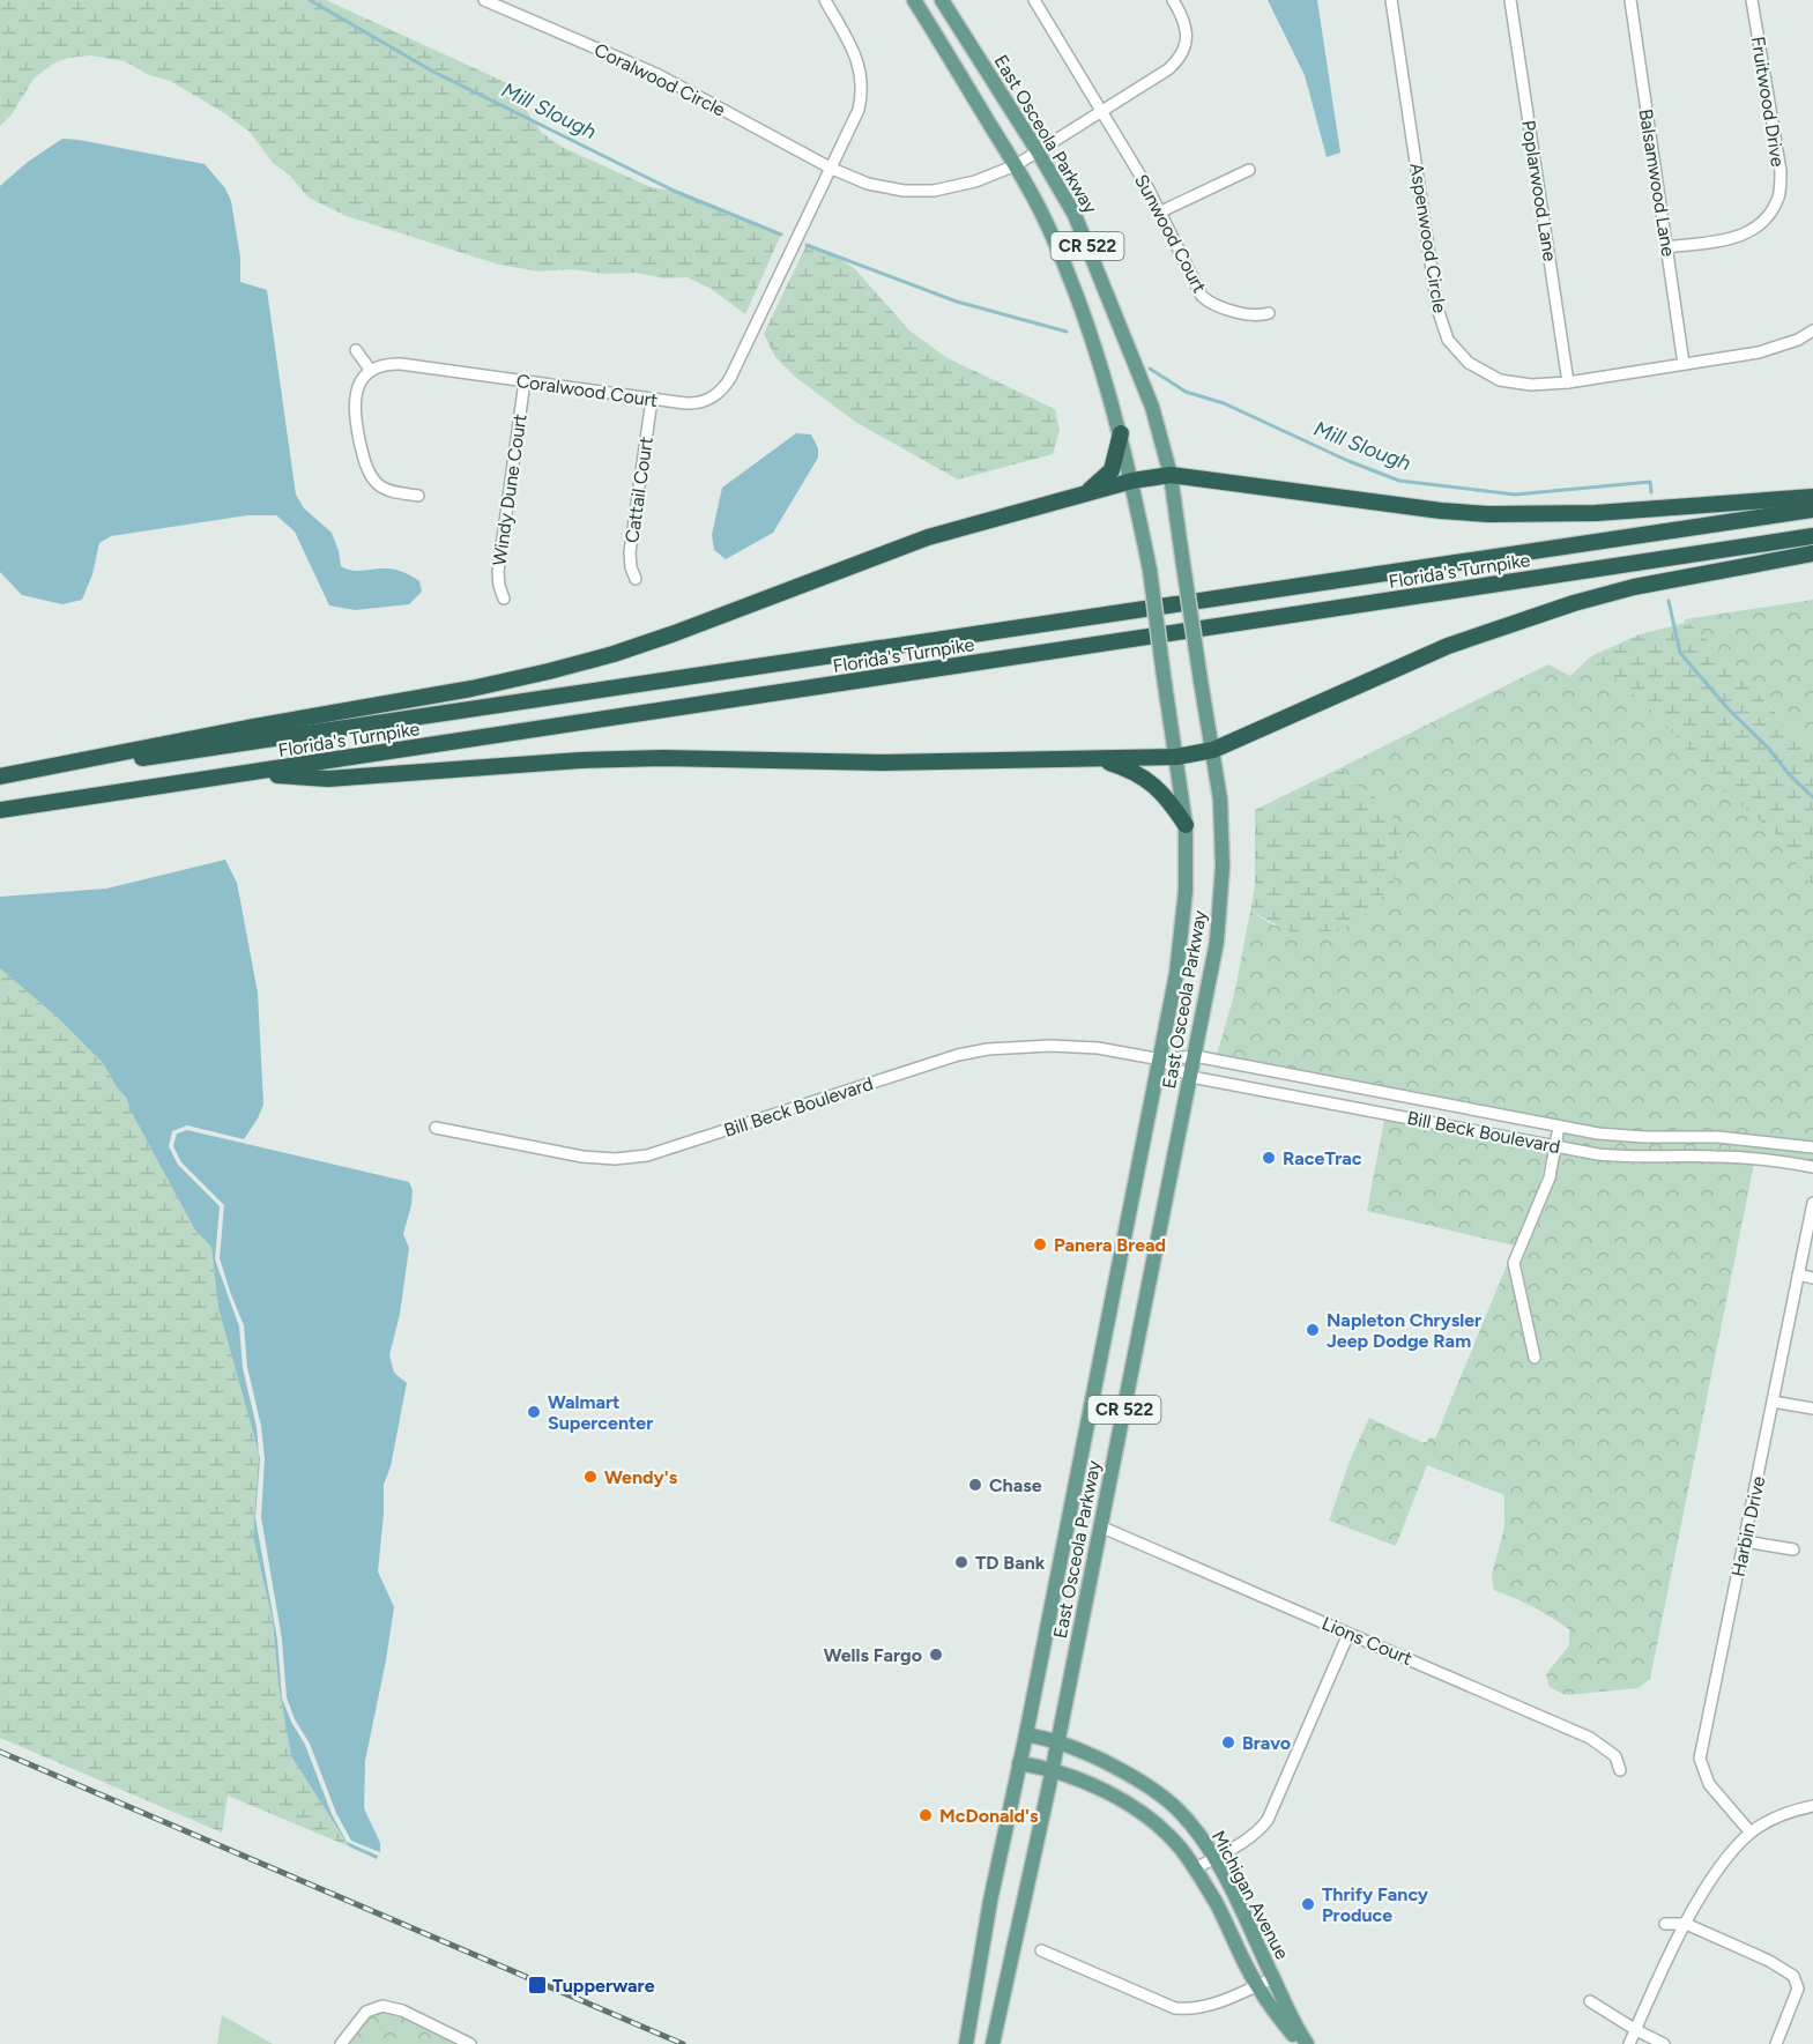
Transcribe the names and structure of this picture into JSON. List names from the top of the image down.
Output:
{
  "streets": {
    "highway": ["Florida's Turnpike"],
    "main road": ["East Osceola Parkway", "CR 522", "Michigan Avenue"],
    "street": [
      "Coralwood Circle",
      "Fruitwood Drive",
      "Balsamwood Lane",
      "Poplarwood Lane",
      "Sunwood Court",
      "Aspenwood Circle",
      "Coralwood Court",
      "Windy Dune Court",
      "Cattail Court",
      "Bill Beck Boulevard",
      "Harbin Drive",
      "Lions Court"
    ]
  },
  "crossings": [
    ["Coralwood Circle", "East Osceola Parkway"],
    ["Coralwood Circle", "Sunwood Court"],
    ["Coralwood Circle", "Coralwood Court"],
    ["Fruitwood Drive", "Balsamwood Lane"],
    ["East Osceola Parkway", "Bill Beck Boulevard"],
    ["East Osceola Parkway", "Lions Court"],
    ["East Osceola Parkway", "Michigan Avenue"],
    ["Balsamwood Lane", "Aspenwood Circle"],
    ["Poplarwood Lane", "Aspenwood Circle"],
    ["Coralwood Court", "Windy Dune Court"],
    ["Coralwood Court", "Cattail Court"]
  ],
  "water": ["Mill Slough"],
  "places": {
    "other": [
      "RaceTrac",
      "Panera Bread",
      "Napleton Chrysler Jeep Dodge Ram",
      "Walmart Supercenter",
      "Wendy's",
      "Chase",
      "TD Bank",
      "Wells Fargo",
      "Bravo",
      "McDonald's",
      "Thrify Fancy Produce"
    ],
    "transit": ["Tupperware"]
  }
}
